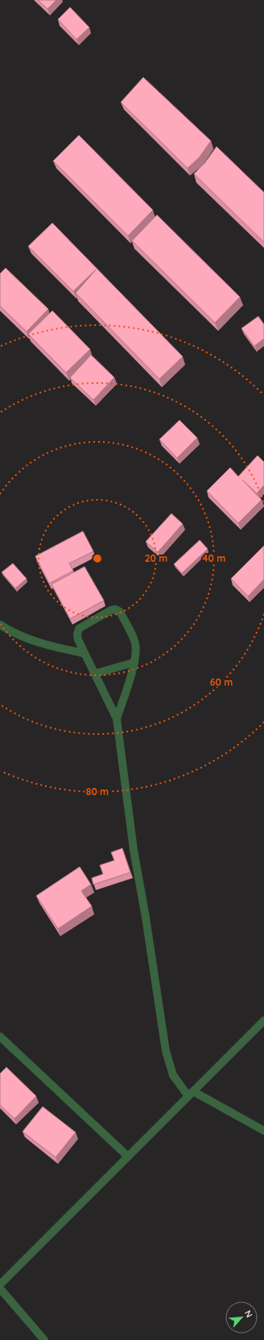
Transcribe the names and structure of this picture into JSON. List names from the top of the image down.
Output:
{
  "north": "top right",
  "rings": [
    "20 m",
    "40 m",
    "60 m",
    "80 m"
  ]
}
